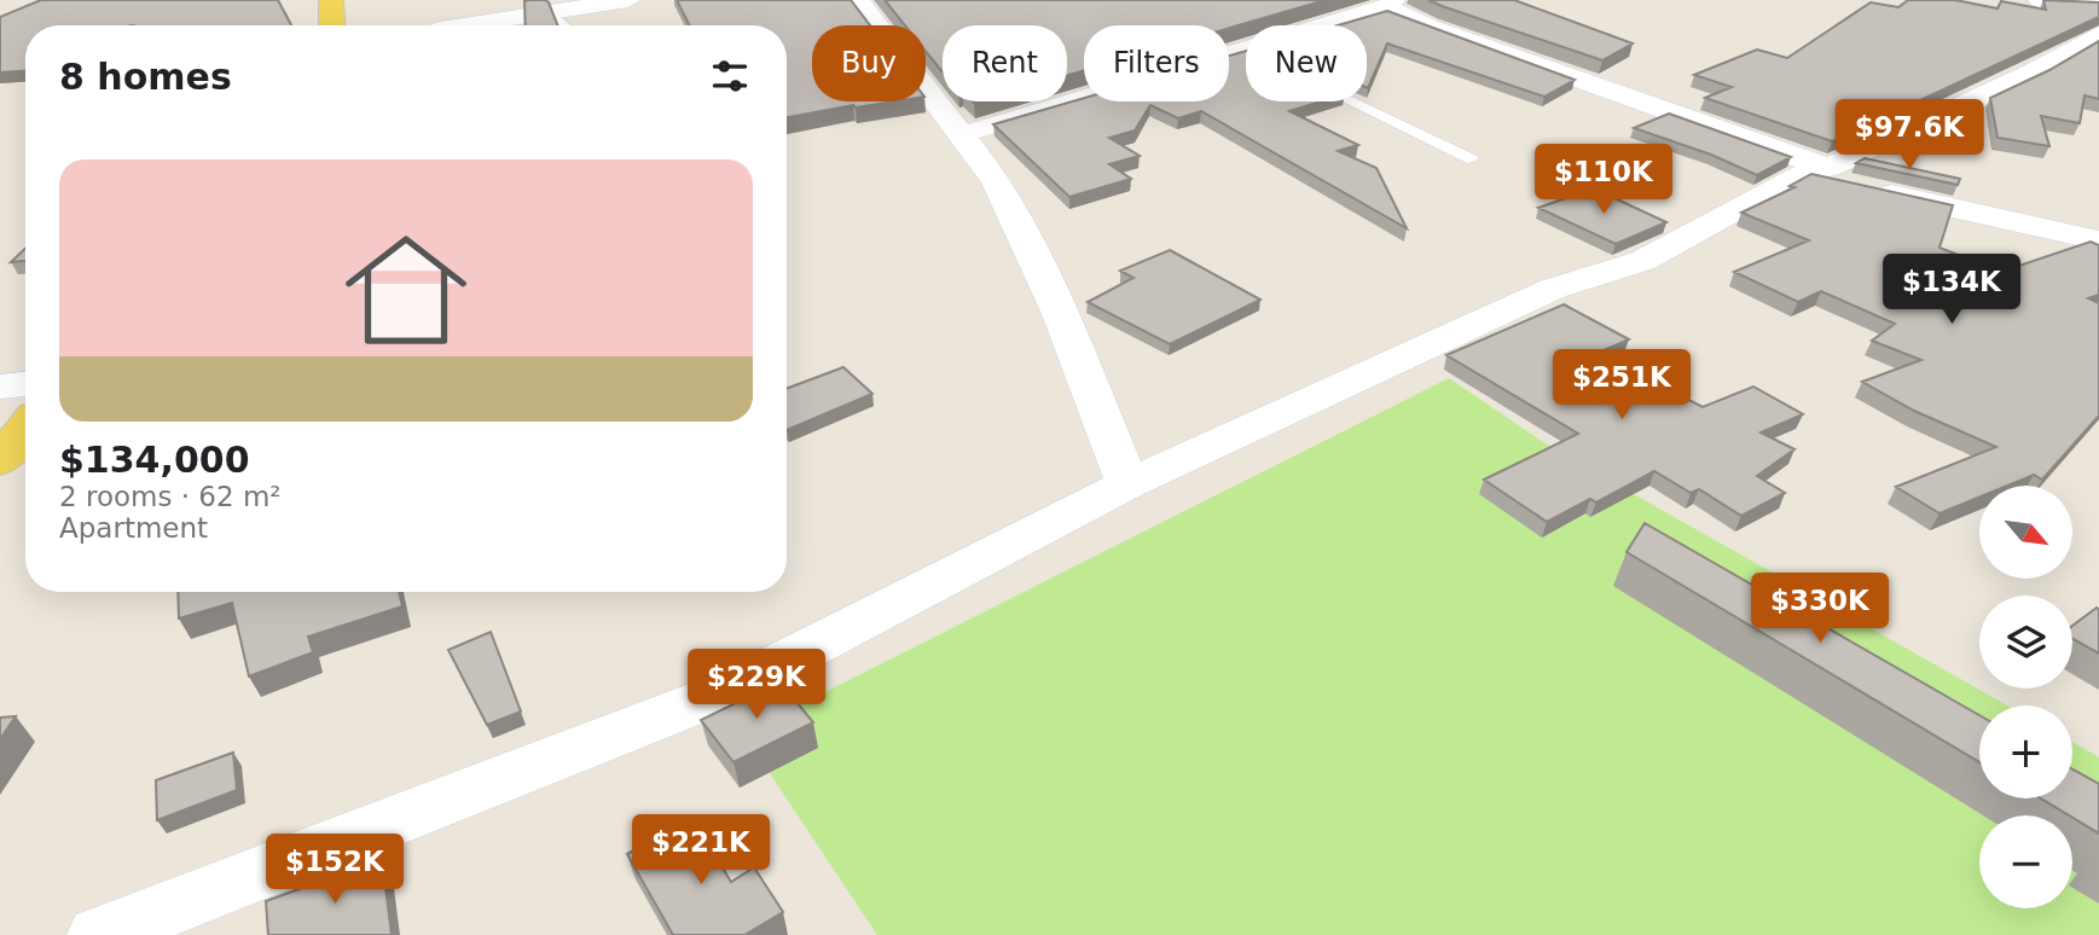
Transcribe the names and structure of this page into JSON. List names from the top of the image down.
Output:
{
  "north": "bottom right",
  "page": {
    "chip": [
      "Buy",
      "Rent",
      "Filters",
      "New"
    ],
    "heading": "8 homes",
    "price": [
      "$97.6K",
      "$110K",
      "$134K",
      "$251K",
      "$330K",
      "$229K",
      "$221K",
      "$152K"
    ],
    "list": [
      {
        "name": "$134,000",
        "note": "2 rooms · 62 m² · Apartment"
      }
    ],
    "map_buttons": ["+", "−"]
  }
}
